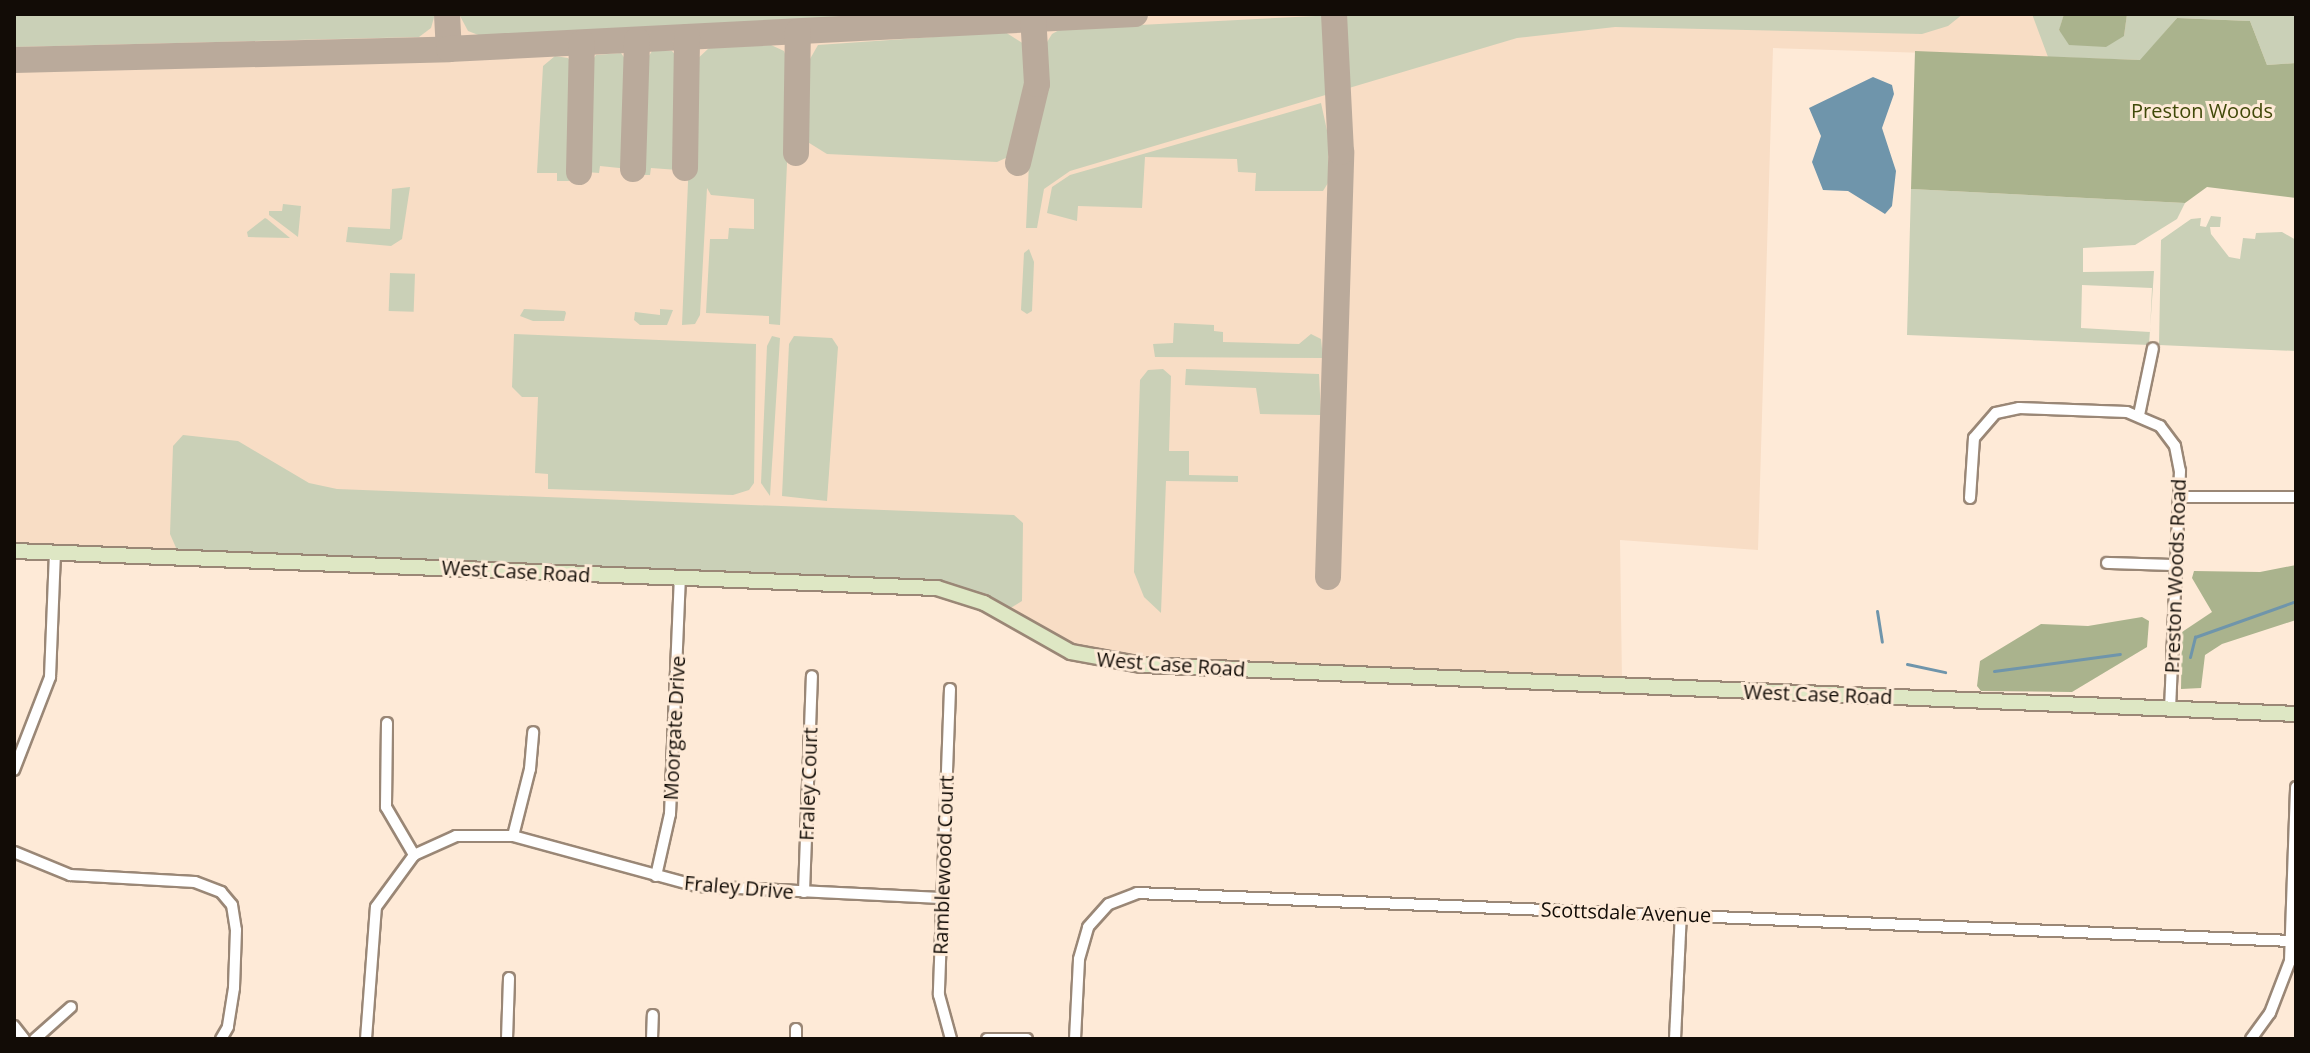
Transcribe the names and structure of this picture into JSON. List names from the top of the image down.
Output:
{
  "streets": {
    "main road": ["West Case Road"],
    "street": [
      "Preston Woods Road",
      "Moorgate Drive",
      "Fraley Court",
      "Ramblewood Court",
      "Fraley Drive",
      "Scottsdale Avenue"
    ]
  },
  "crossings": [
    ["West Case Road", "Preston Woods Road"],
    ["West Case Road", "Moorgate Drive"],
    ["Moorgate Drive", "Fraley Drive"],
    ["Fraley Court", "Fraley Drive"],
    ["Ramblewood Court", "Fraley Drive"]
  ],
  "parks": ["Preston Woods"]
}
